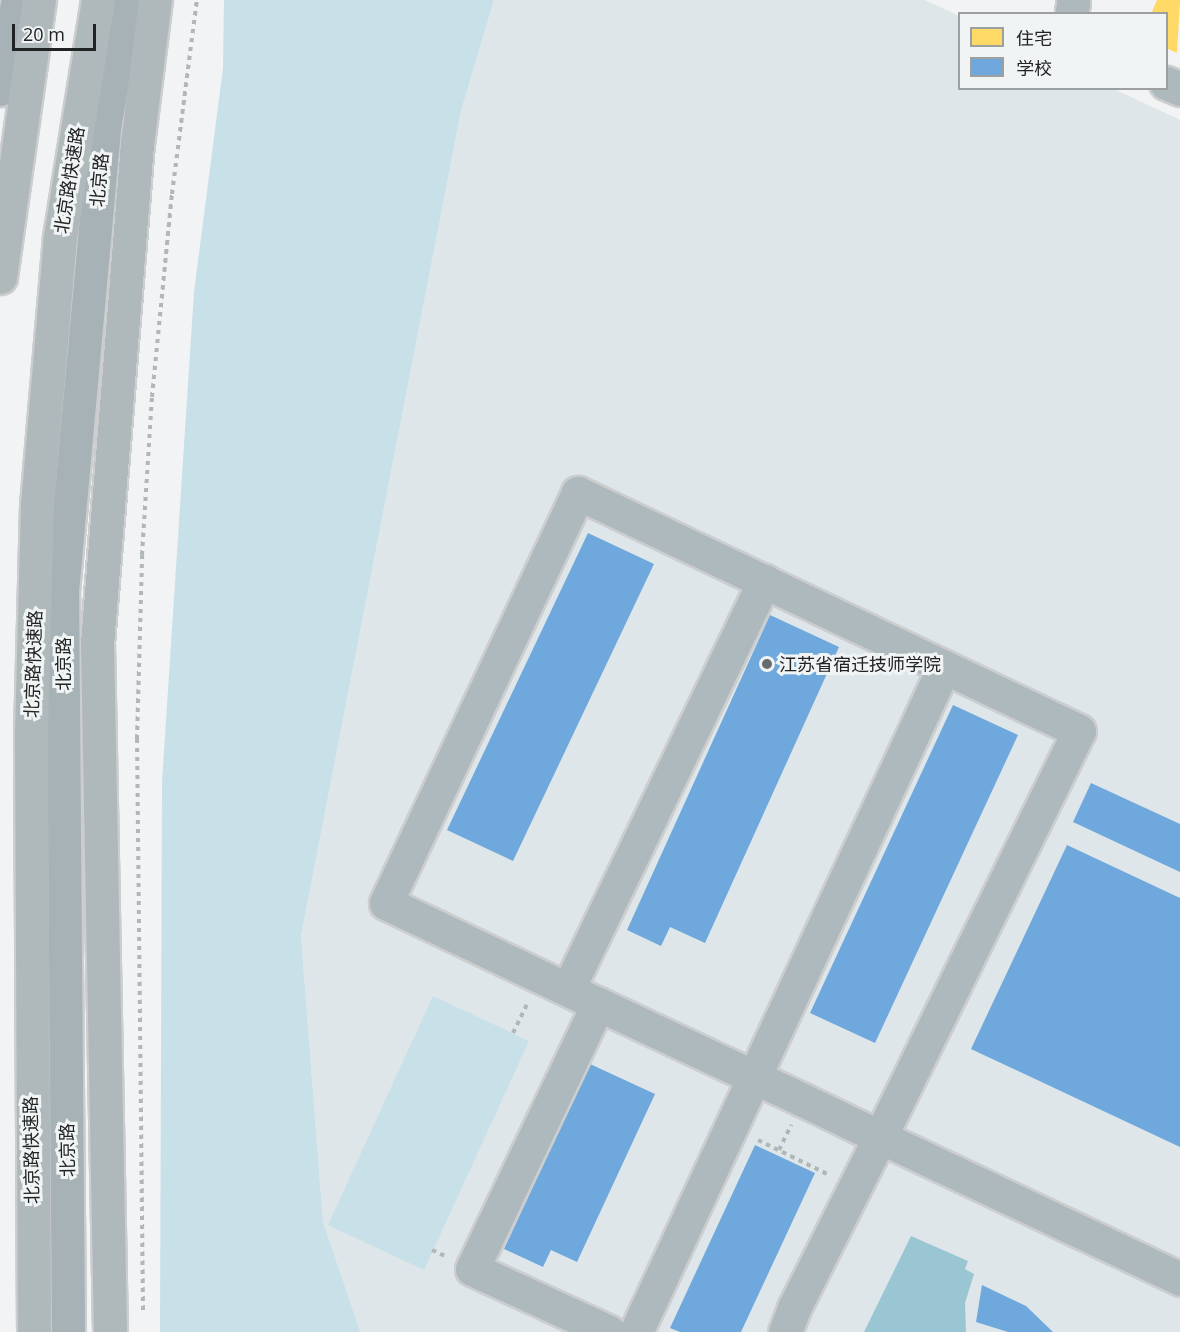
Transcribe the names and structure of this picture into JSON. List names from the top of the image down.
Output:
{
  "streets": {
    "highway": ["北京路快速路"],
    "main road": ["北京路"]
  },
  "places": ["江苏省宿迁技师学院"],
  "legend": ["住宅", "学校"],
  "scale_bar": "20 m"
}
